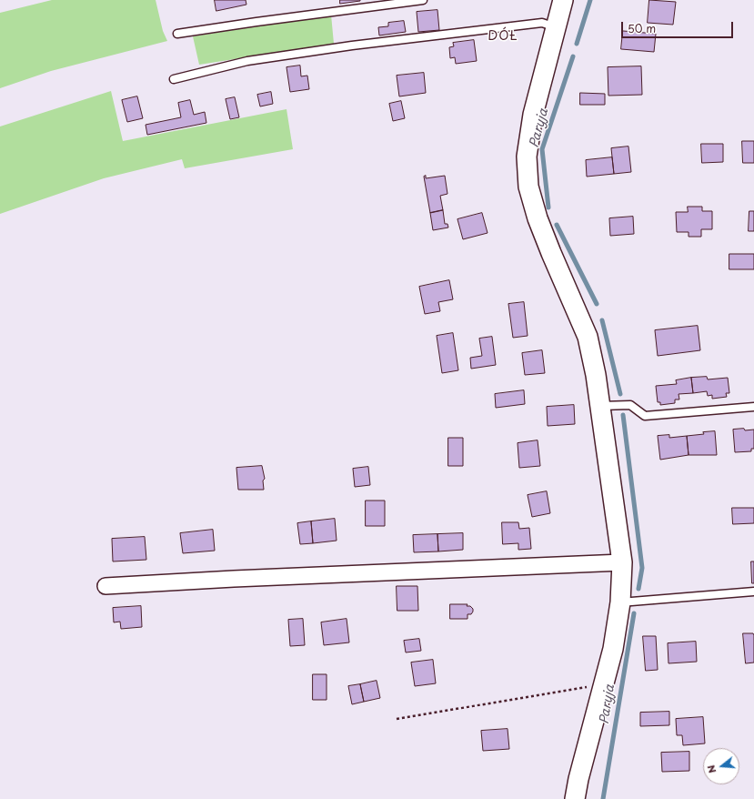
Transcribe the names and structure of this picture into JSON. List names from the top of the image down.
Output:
{
  "districts": ["DÓŁ"],
  "water": ["Paryja"],
  "scale_bar": "50 m",
  "north": "left"
}
